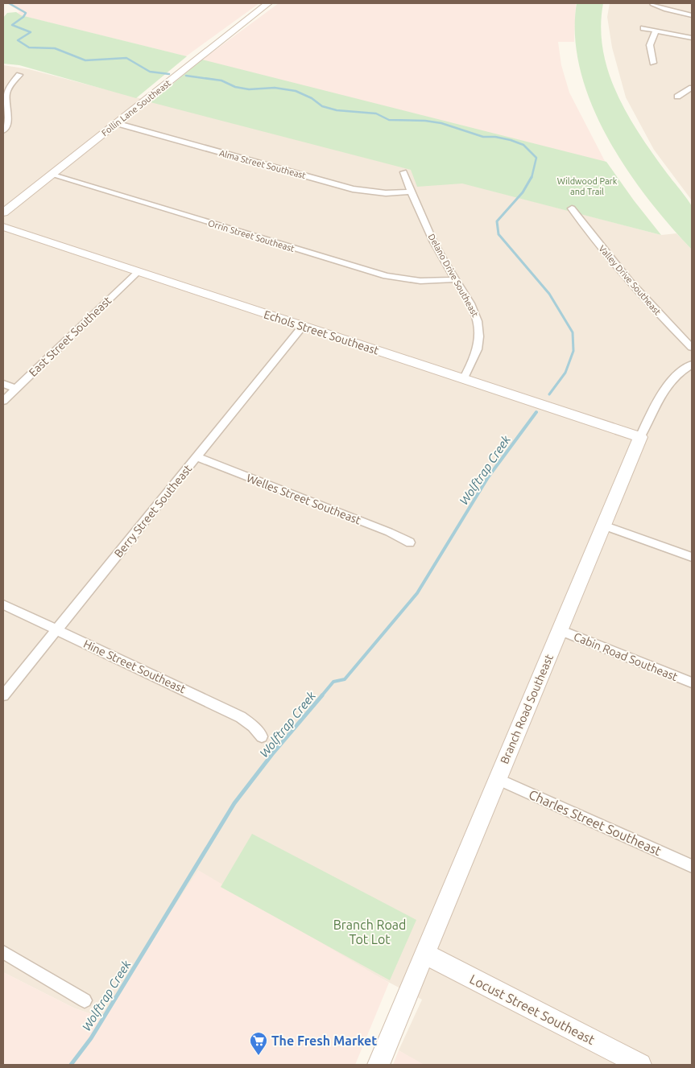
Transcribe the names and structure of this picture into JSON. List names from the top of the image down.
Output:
{
  "streets": {
    "street": [
      "Follin Lane Southeast",
      "Alma Street Southeast",
      "Orrin Street Southeast",
      "Delano Drive Southeast",
      "Valley Drive Southeast",
      "Echols Street Southeast",
      "East Street Southeast",
      "Welles Street Southeast",
      "Berry Street Southeast",
      "Cabin Road Southeast",
      "Hine Street Southeast",
      "Branch Road Southeast",
      "Charles Street Southeast",
      "Locust Street Southeast"
    ]
  },
  "crossings": [
    ["Follin Lane Southeast", "Alma Street Southeast"],
    ["Follin Lane Southeast", "Orrin Street Southeast"],
    ["Alma Street Southeast", "Delano Drive Southeast"],
    ["Orrin Street Southeast", "Delano Drive Southeast"],
    ["Delano Drive Southeast", "Echols Street Southeast"],
    ["Echols Street Southeast", "East Street Southeast"],
    ["Echols Street Southeast", "Berry Street Southeast"],
    ["Echols Street Southeast", "Branch Road Southeast"],
    ["Welles Street Southeast", "Berry Street Southeast"],
    ["Berry Street Southeast", "Hine Street Southeast"],
    ["Cabin Road Southeast", "Branch Road Southeast"],
    ["Branch Road Southeast", "Charles Street Southeast"],
    ["Branch Road Southeast", "Locust Street Southeast"]
  ],
  "water": ["Wolftrap Creek"],
  "parks": ["Wildwood Park and Trail", "Branch Road Tot Lot"],
  "places": {
    "supermarket": ["The Fresh Market"]
  }
}
